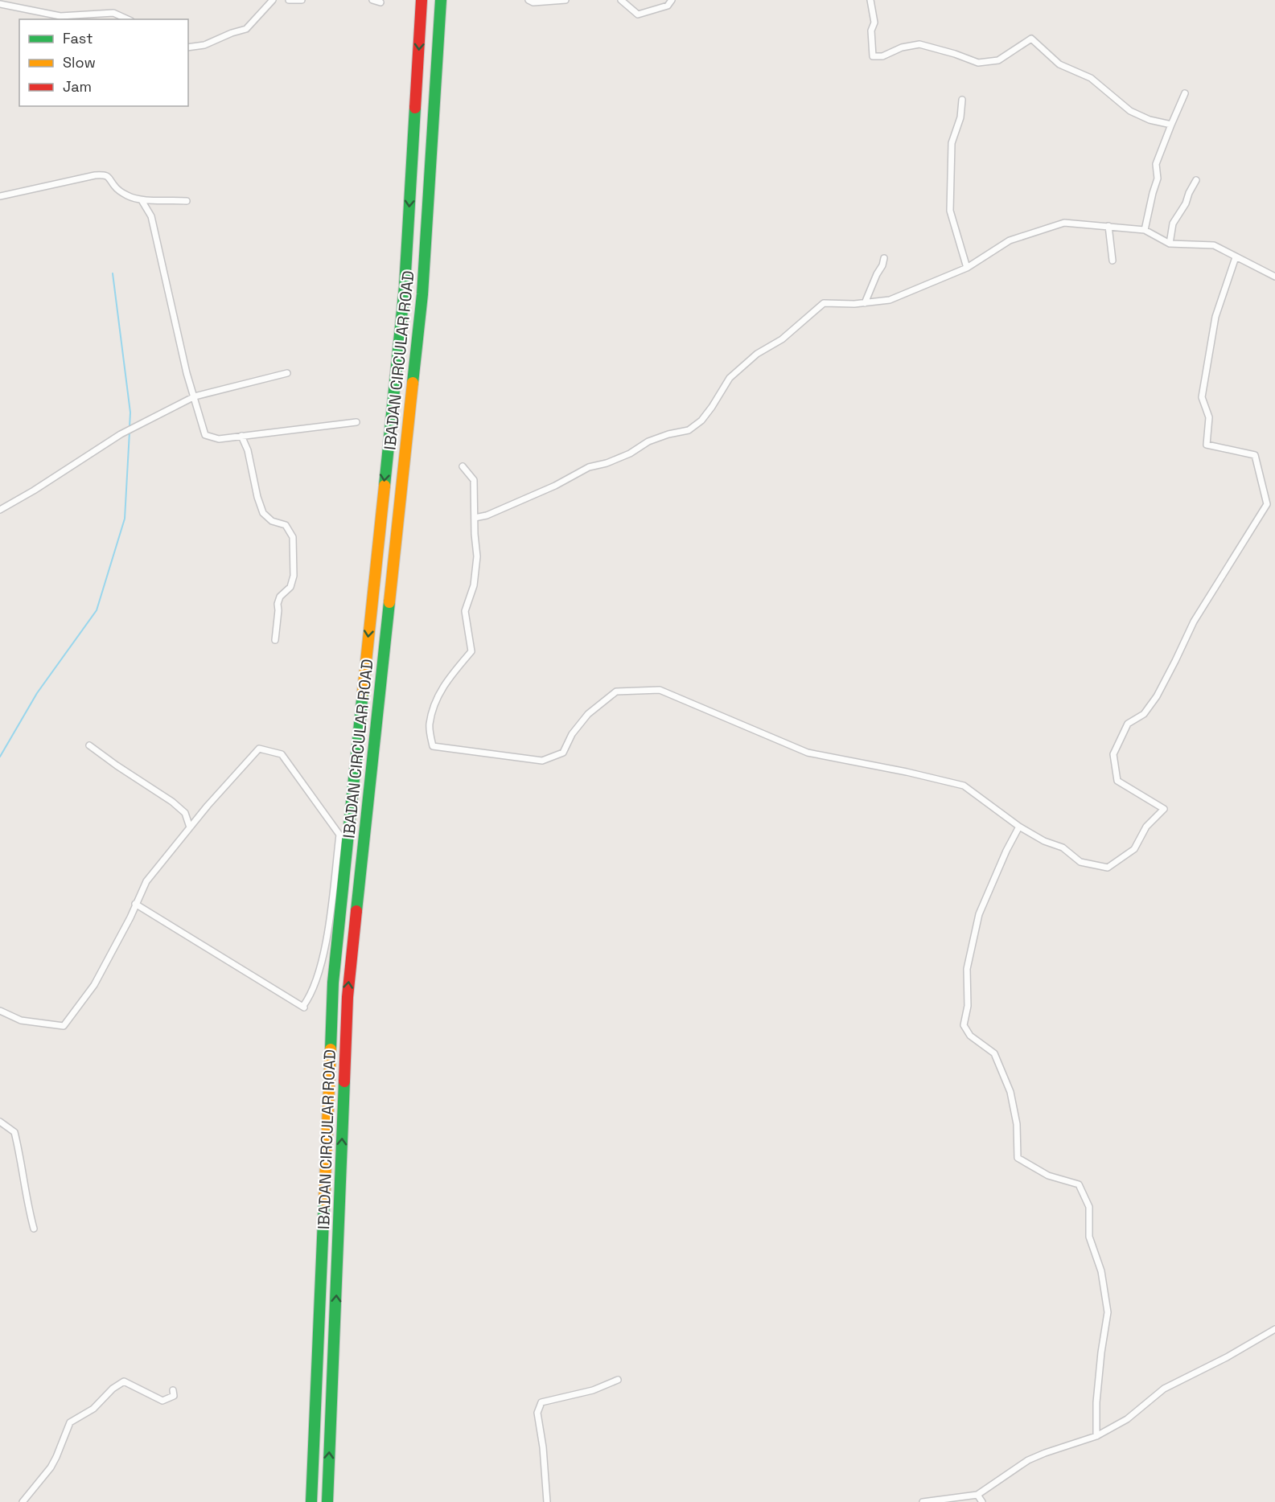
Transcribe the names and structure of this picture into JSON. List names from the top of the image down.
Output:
{
  "streets": {
    "highway": ["IBADAN CIRCULAR ROAD"]
  },
  "legend": ["Fast", "Slow", "Jam"]
}
